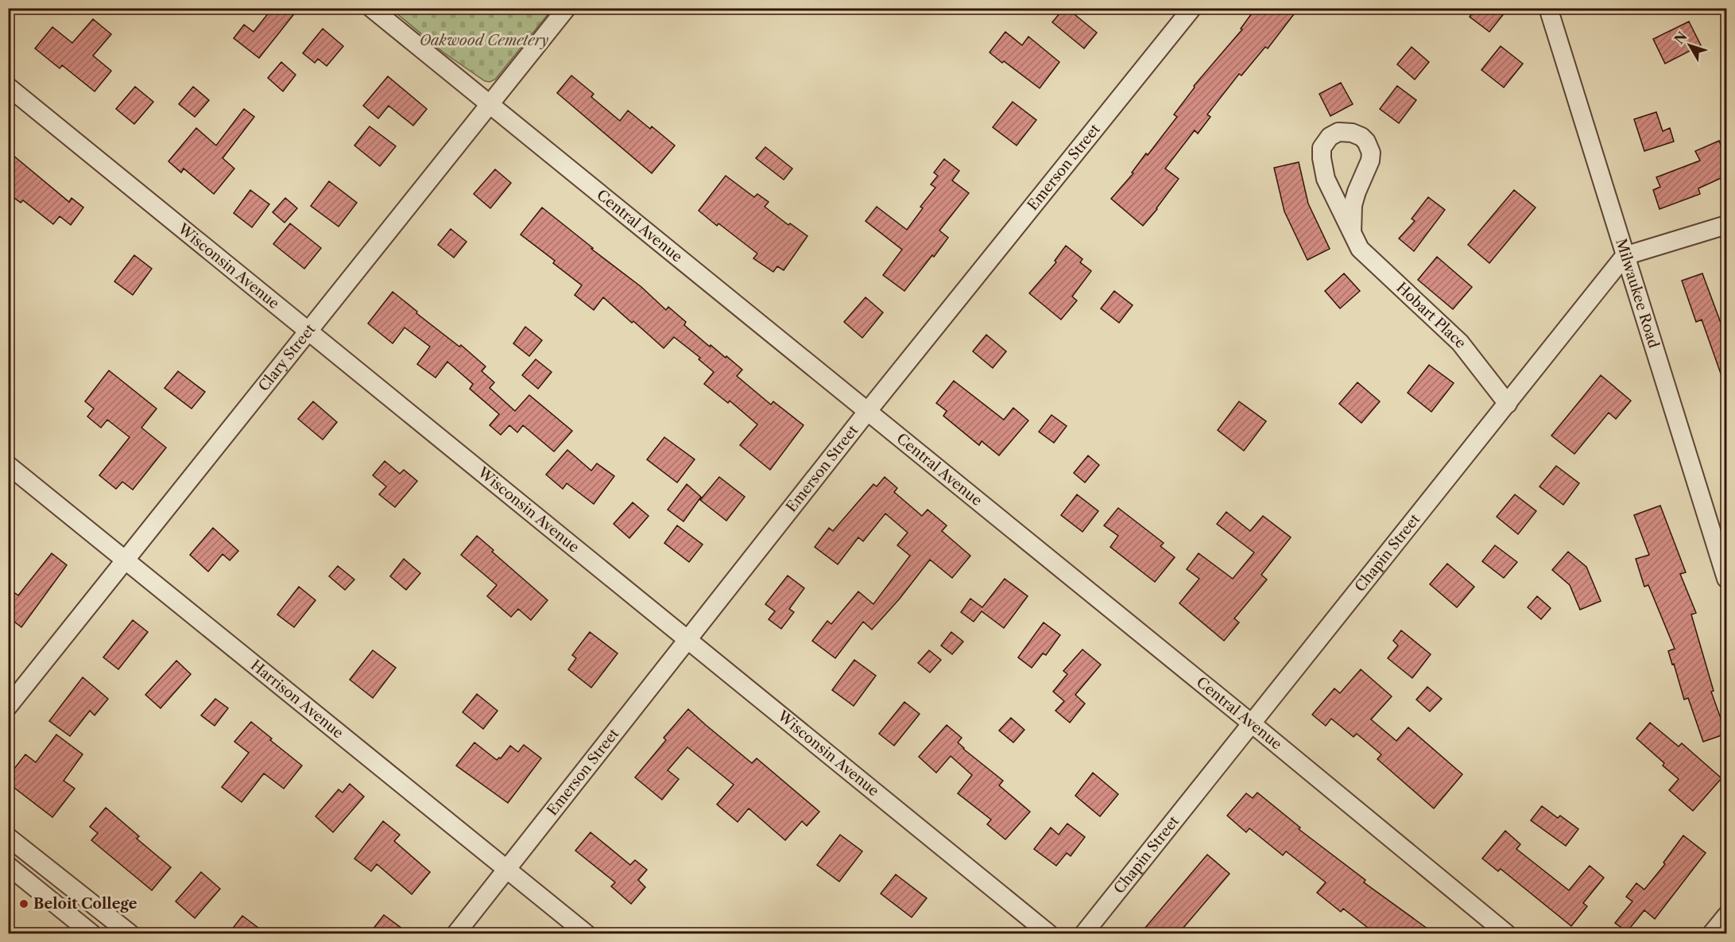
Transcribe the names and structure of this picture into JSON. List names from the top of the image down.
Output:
{
  "streets": {
    "street": [
      "Emerson Street",
      "Central Avenue",
      "Wisconsin Avenue",
      "Milwaukee Road",
      "Hobart Place",
      "Clary Street",
      "Chapin Street",
      "Harrison Avenue"
    ]
  },
  "crossings": [
    ["Emerson Street", "Central Avenue"],
    ["Emerson Street", "Wisconsin Avenue"],
    ["Emerson Street", "Harrison Avenue"],
    ["Central Avenue", "Clary Street"],
    ["Central Avenue", "Chapin Street"],
    ["Wisconsin Avenue", "Clary Street"],
    ["Milwaukee Road", "Chapin Street"],
    ["Hobart Place", "Chapin Street"],
    ["Clary Street", "Harrison Avenue"]
  ],
  "parks": ["Oakwood Cemetery"],
  "places": ["Beloit College"],
  "north": "top left"
}
